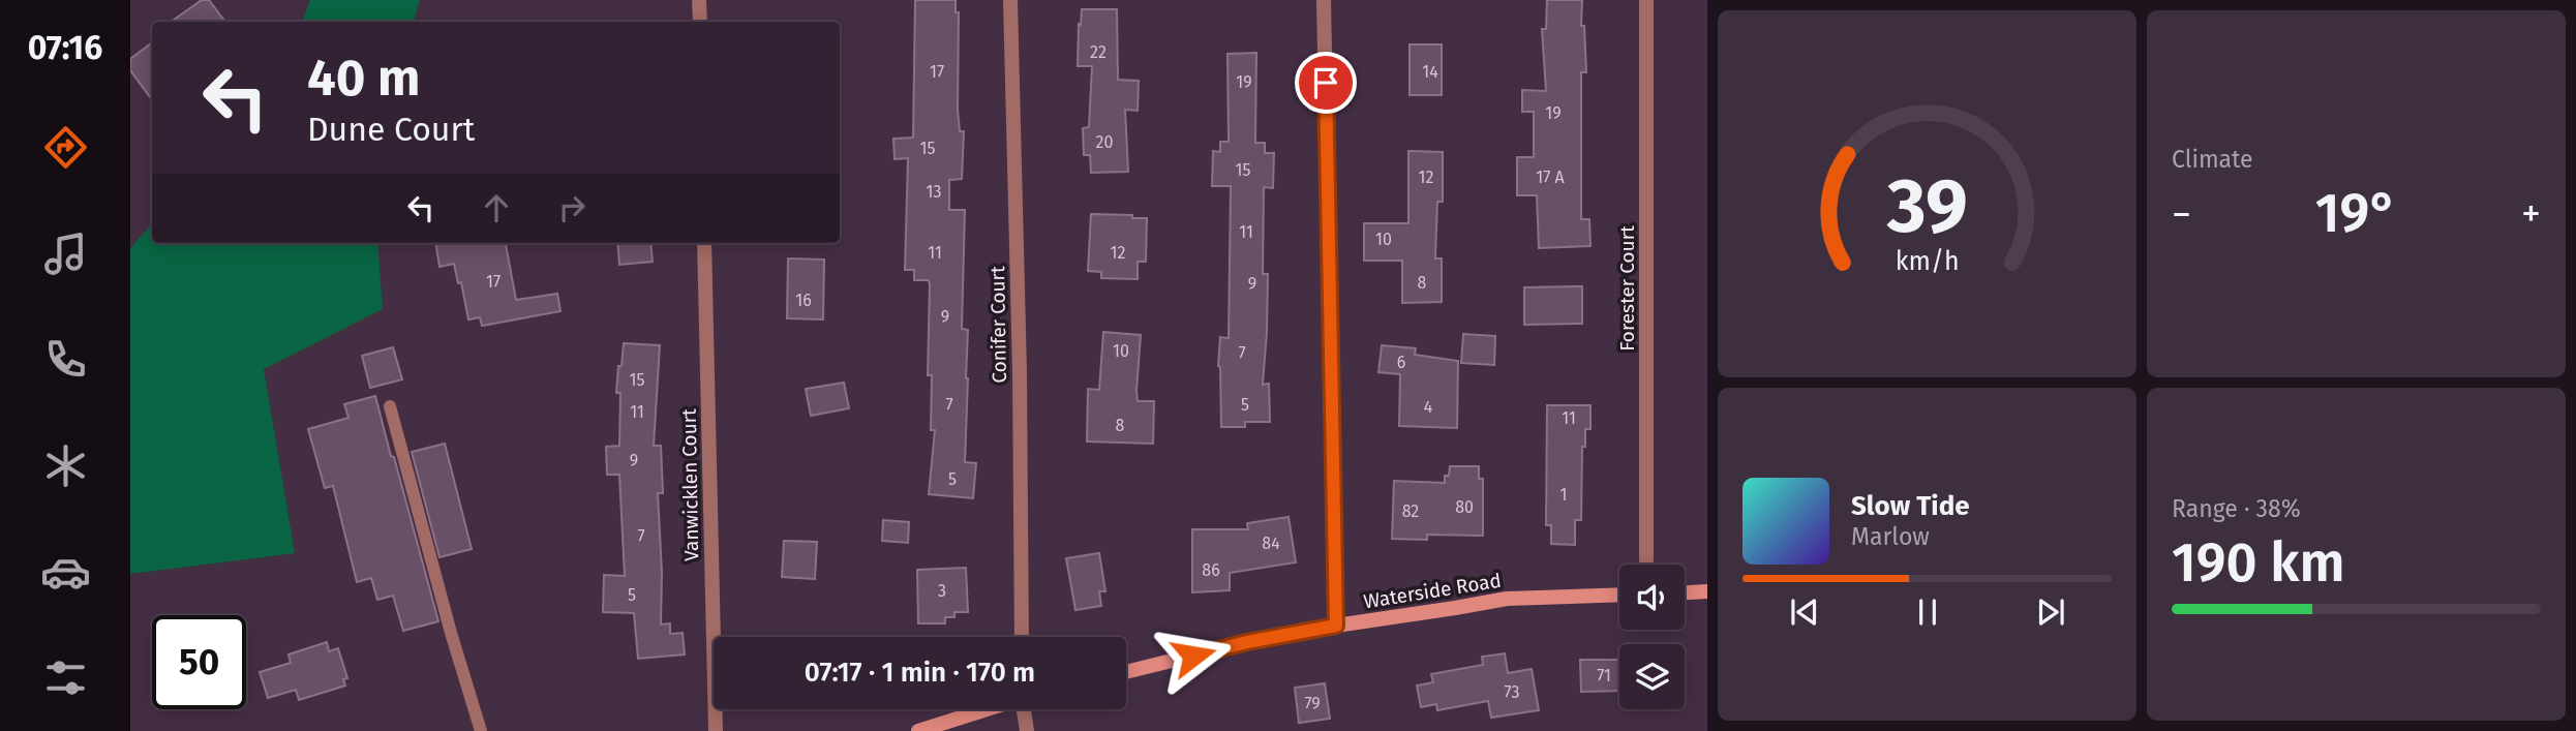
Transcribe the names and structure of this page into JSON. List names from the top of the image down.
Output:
{
  "streets": {
    "main road": ["Waterside Road"],
    "street": ["Forester Court", "Conifer Court", "Vanwicklen Court"]
  },
  "house_numbers": [
    "22",
    "17",
    "14",
    "19",
    "19",
    "20",
    "15",
    "15",
    "12",
    "17 A",
    "13",
    "11",
    "10",
    "11",
    "12",
    "17",
    "8",
    "9",
    "16",
    "9",
    "10",
    "7",
    "6",
    "15",
    "7",
    "5",
    "4",
    "11",
    "11",
    "8",
    "9",
    "5",
    "1",
    "80",
    "82",
    "7",
    "84",
    "86",
    "3",
    "5",
    "71",
    "73",
    "79"
  ],
  "page": {
    "tabs": "07:16",
    "tile": [
      "Climate",
      ["Range · 38%", "190 km"]
    ],
    "turn": ["40 m", "Dune Court"],
    "heat": ["−", "19°", "+"],
    "song": ["Slow Tide", "Marlow"],
    "limit": "50",
    "trip": "07:17 · 1 min · 170 m",
    "gauge": ["39", "km/h"]
  }
}
